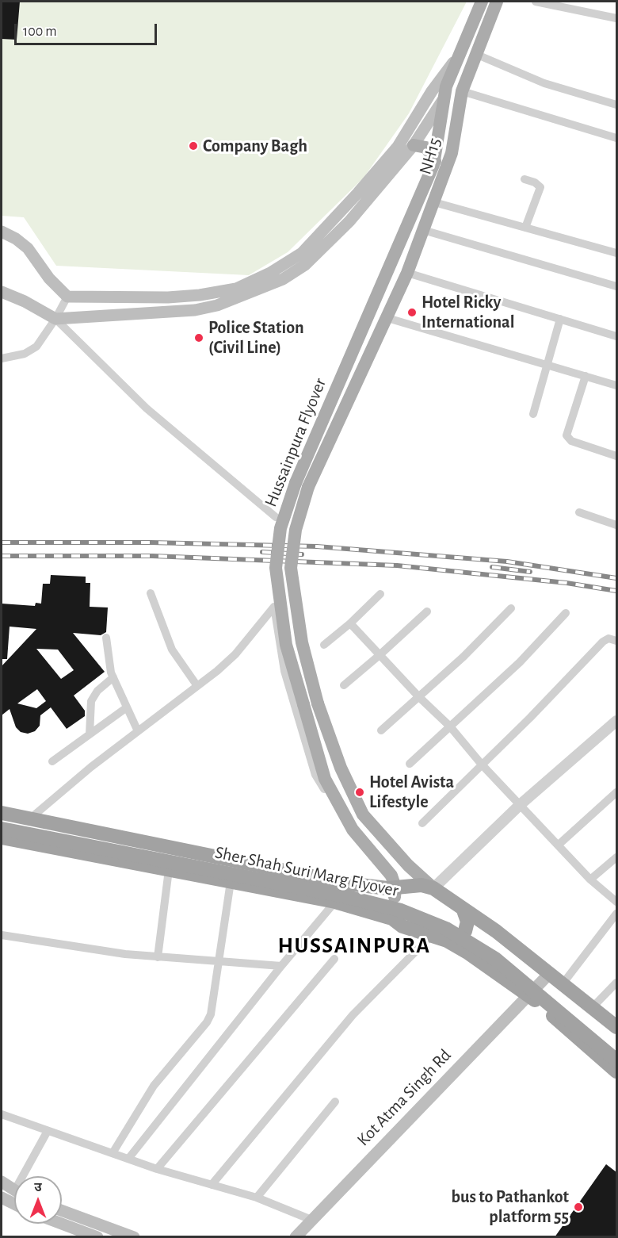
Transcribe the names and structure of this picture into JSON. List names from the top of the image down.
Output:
{
  "streets": {
    "highway": ["Sher Shah Suri Marg Flyover"],
    "main road": ["NH15", "Hussainpura Flyover", "Kot Atma Singh Rd"]
  },
  "crossings": [
    ["NH15", "Hussainpura Flyover"]
  ],
  "districts": ["HUSSAINPURA"],
  "places": [
    "Company Bagh",
    "Hotel Ricky International",
    "Police Station (Civil Line)",
    "Hotel Avista Lifestyle",
    "bus to Pathankot platform 55"
  ],
  "scale_bar": "100 m",
  "north": "top"
}
